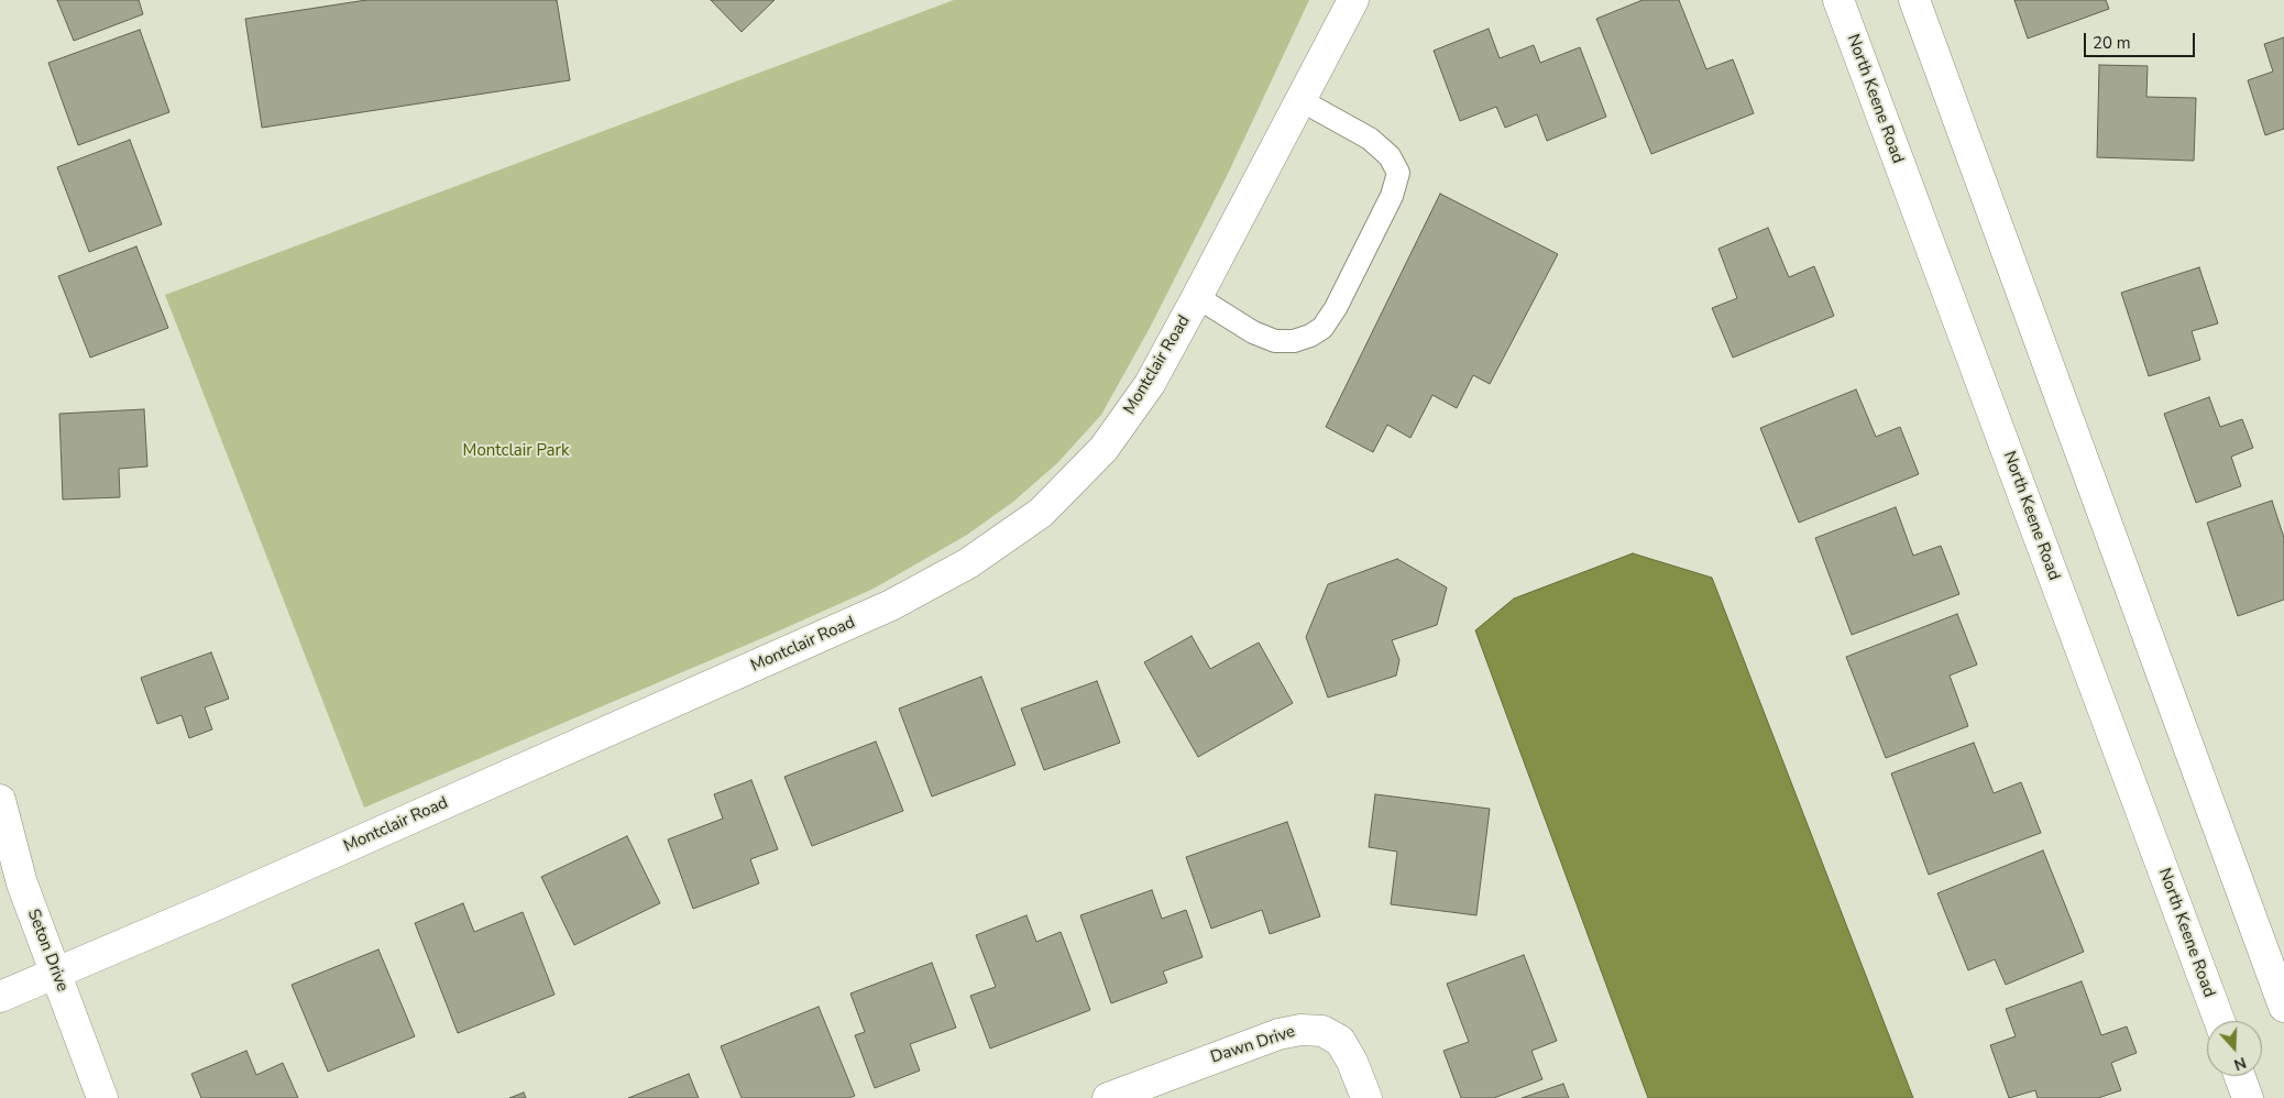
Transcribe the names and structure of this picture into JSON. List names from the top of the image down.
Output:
{
  "streets": {
    "street": [
      "North Keene Road",
      "Montclair Road",
      "Seton Drive",
      "Dawn Drive"
    ]
  },
  "crossings": [
    ["Montclair Road", "Seton Drive"]
  ],
  "parks": ["Montclair Park"],
  "scale_bar": "20 m",
  "north": "bottom"
}
